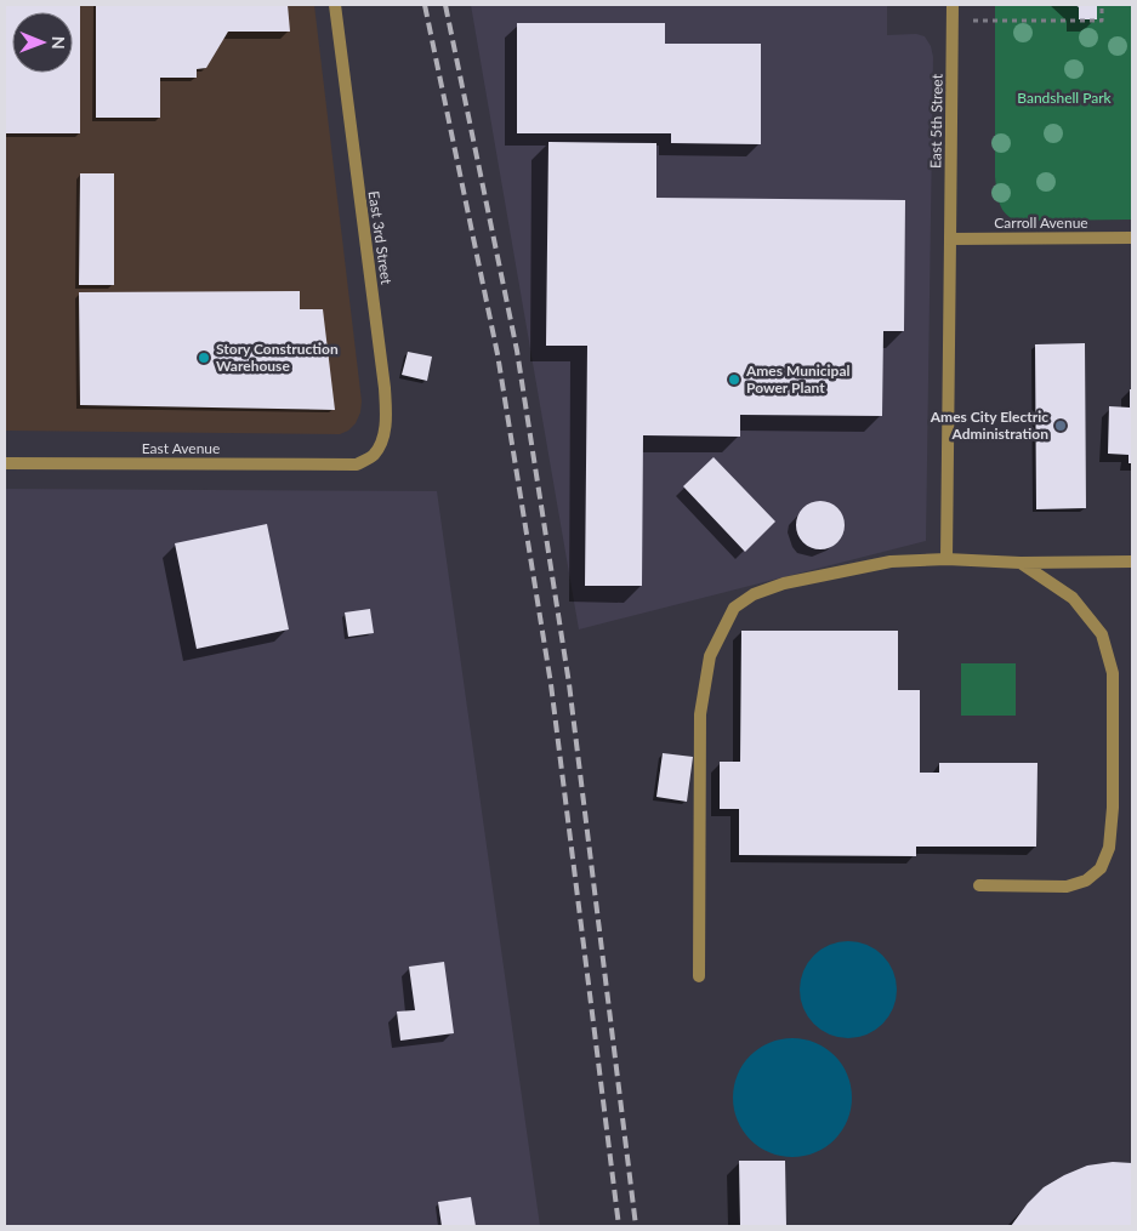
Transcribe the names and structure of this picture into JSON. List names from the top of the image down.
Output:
{
  "streets": {
    "street": [
      "East 5th Street",
      "Carroll Avenue",
      "East 3rd Street",
      "East Avenue"
    ]
  },
  "crossings": [
    ["East 5th Street", "Carroll Avenue"],
    ["East 3rd Street", "East Avenue"]
  ],
  "parks": ["Bandshell Park"],
  "places": ["Story Construction Warehouse", "Ames Municipal Power Plant", "Ames City Electric Administration"],
  "north": "right"
}
